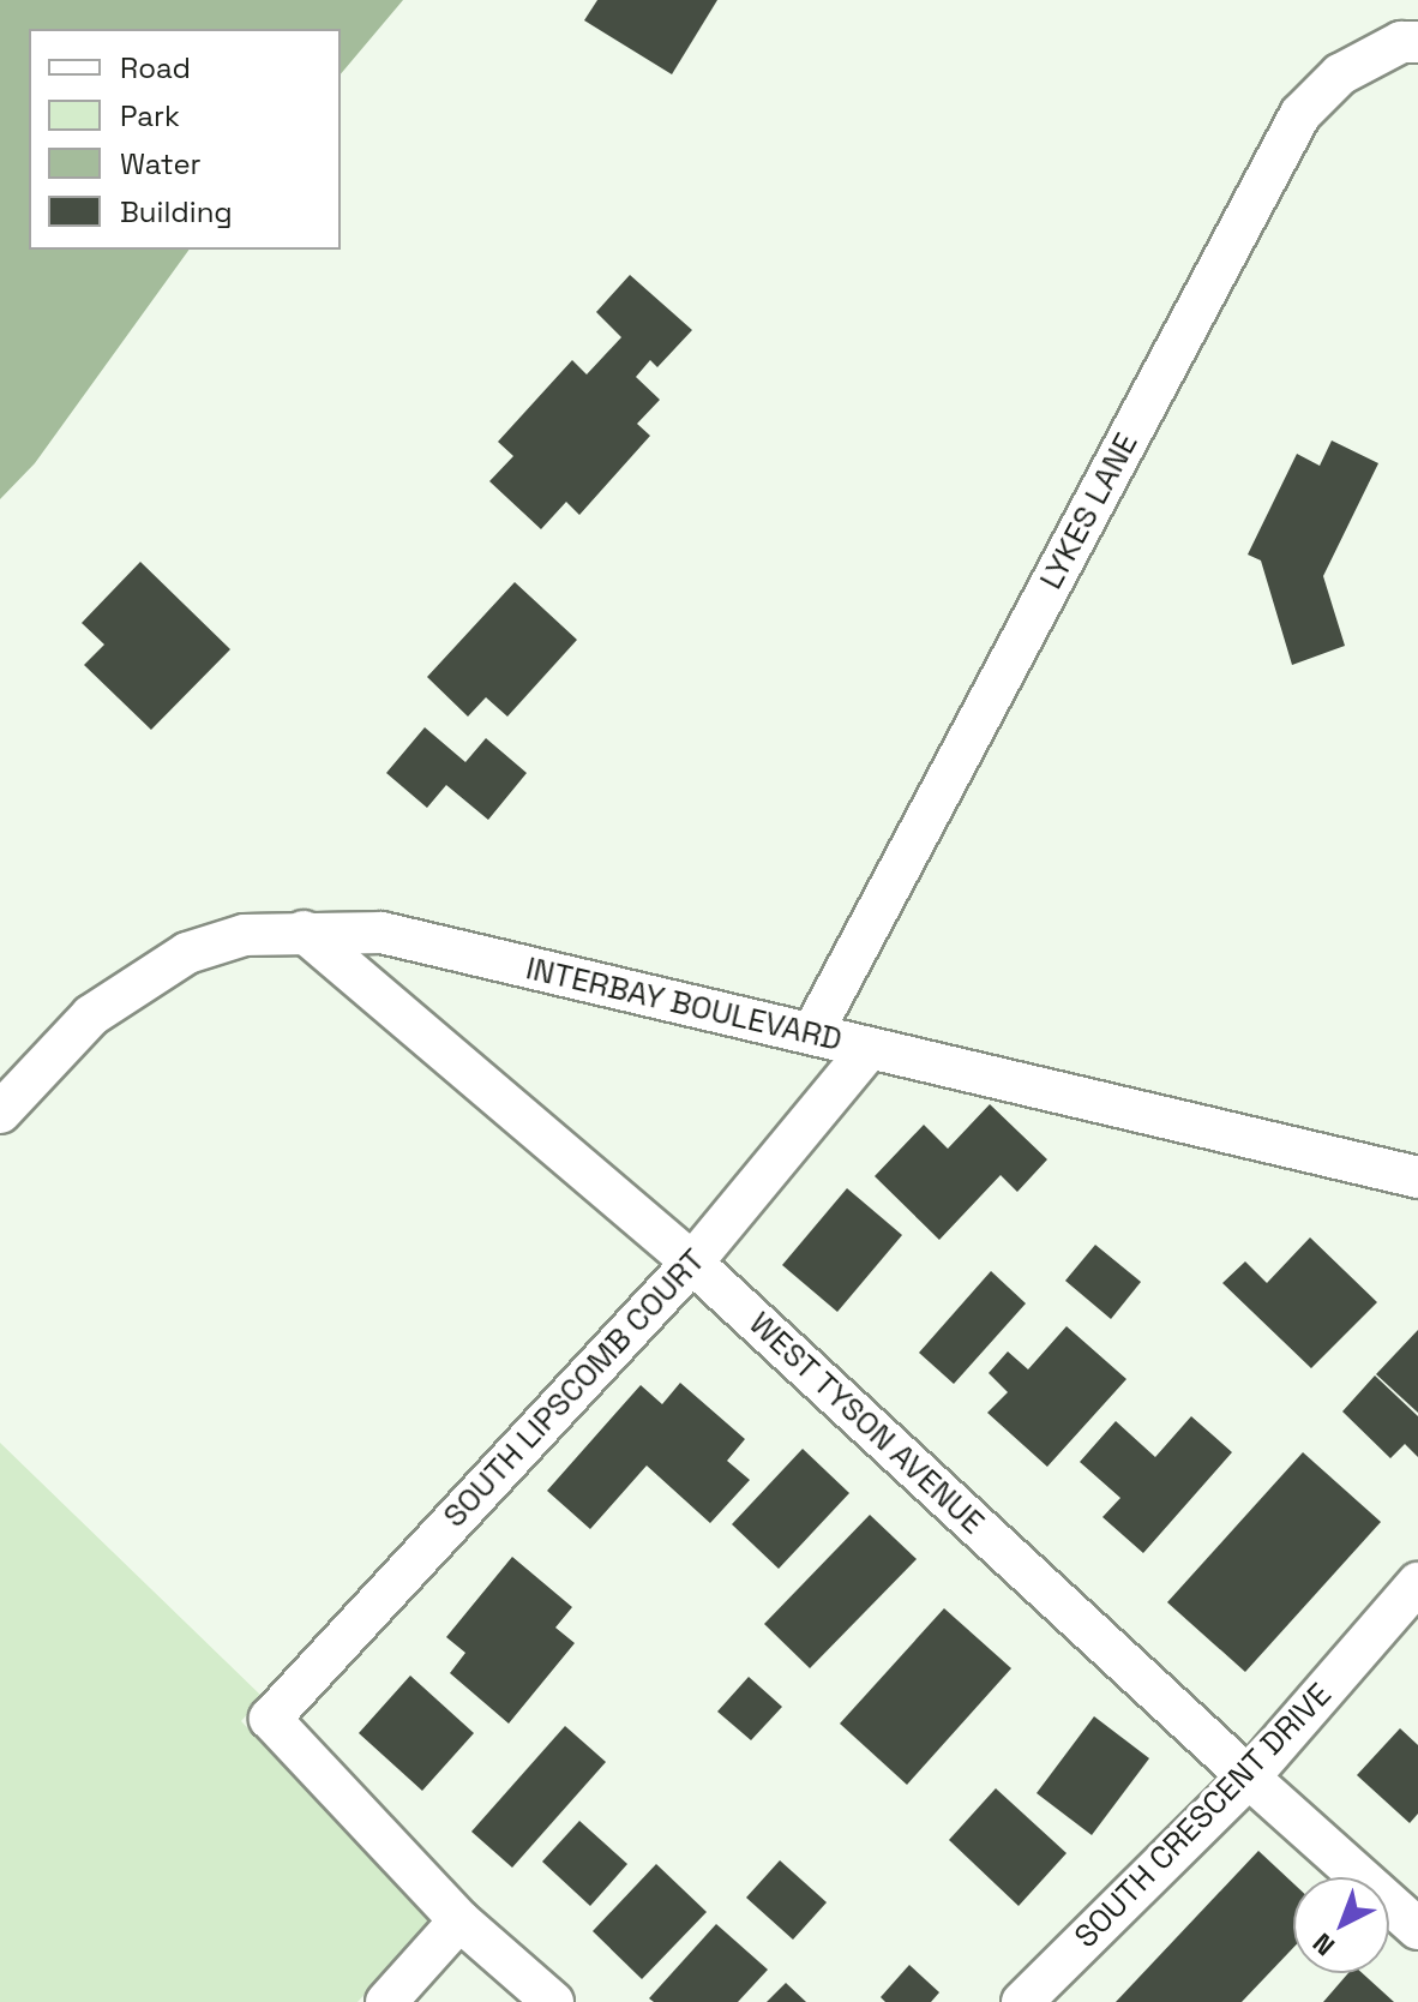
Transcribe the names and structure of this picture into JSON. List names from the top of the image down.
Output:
{
  "streets": {
    "street": [
      "LYKES LANE",
      "INTERBAY BOULEVARD",
      "SOUTH LIPSCOMB COURT",
      "WEST TYSON AVENUE",
      "SOUTH CRESCENT DRIVE"
    ]
  },
  "crossings": [
    ["LYKES LANE", "INTERBAY BOULEVARD"],
    ["INTERBAY BOULEVARD", "SOUTH LIPSCOMB COURT"],
    ["INTERBAY BOULEVARD", "WEST TYSON AVENUE"],
    ["SOUTH LIPSCOMB COURT", "WEST TYSON AVENUE"],
    ["WEST TYSON AVENUE", "SOUTH CRESCENT DRIVE"]
  ],
  "legend": [
    "Road",
    "Park",
    "Water",
    "Building"
  ],
  "north": "bottom left"
}
